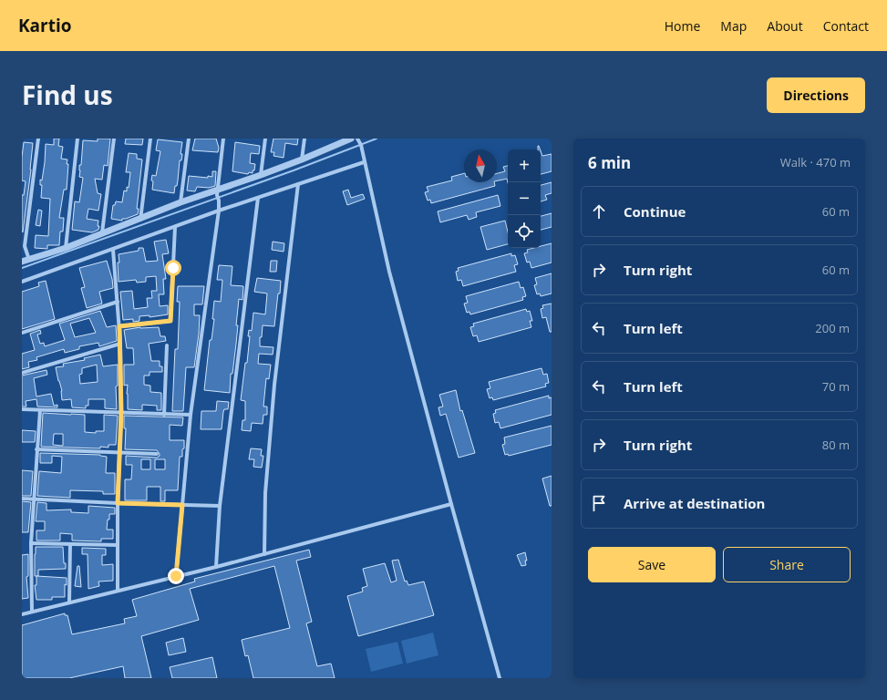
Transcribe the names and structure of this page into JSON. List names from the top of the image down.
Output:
{
  "north": "top",
  "page": {
    "header": "Kartio",
    "nav": [
      "Home",
      "Map",
      "About",
      "Contact"
    ],
    "title": "Find us",
    "buttons": [
      "Directions",
      ["Save", "Share"]
    ],
    "heading": ["6 min", "Walk · 470 m"],
    "map_buttons": ["+", "−"],
    "list": [
      ["Continue", "60 m"],
      ["Turn right", "60 m"],
      ["Turn left", "200 m"],
      ["Turn left", "70 m"],
      ["Turn right", "80 m"],
      "Arrive at destination"
    ]
  }
}
